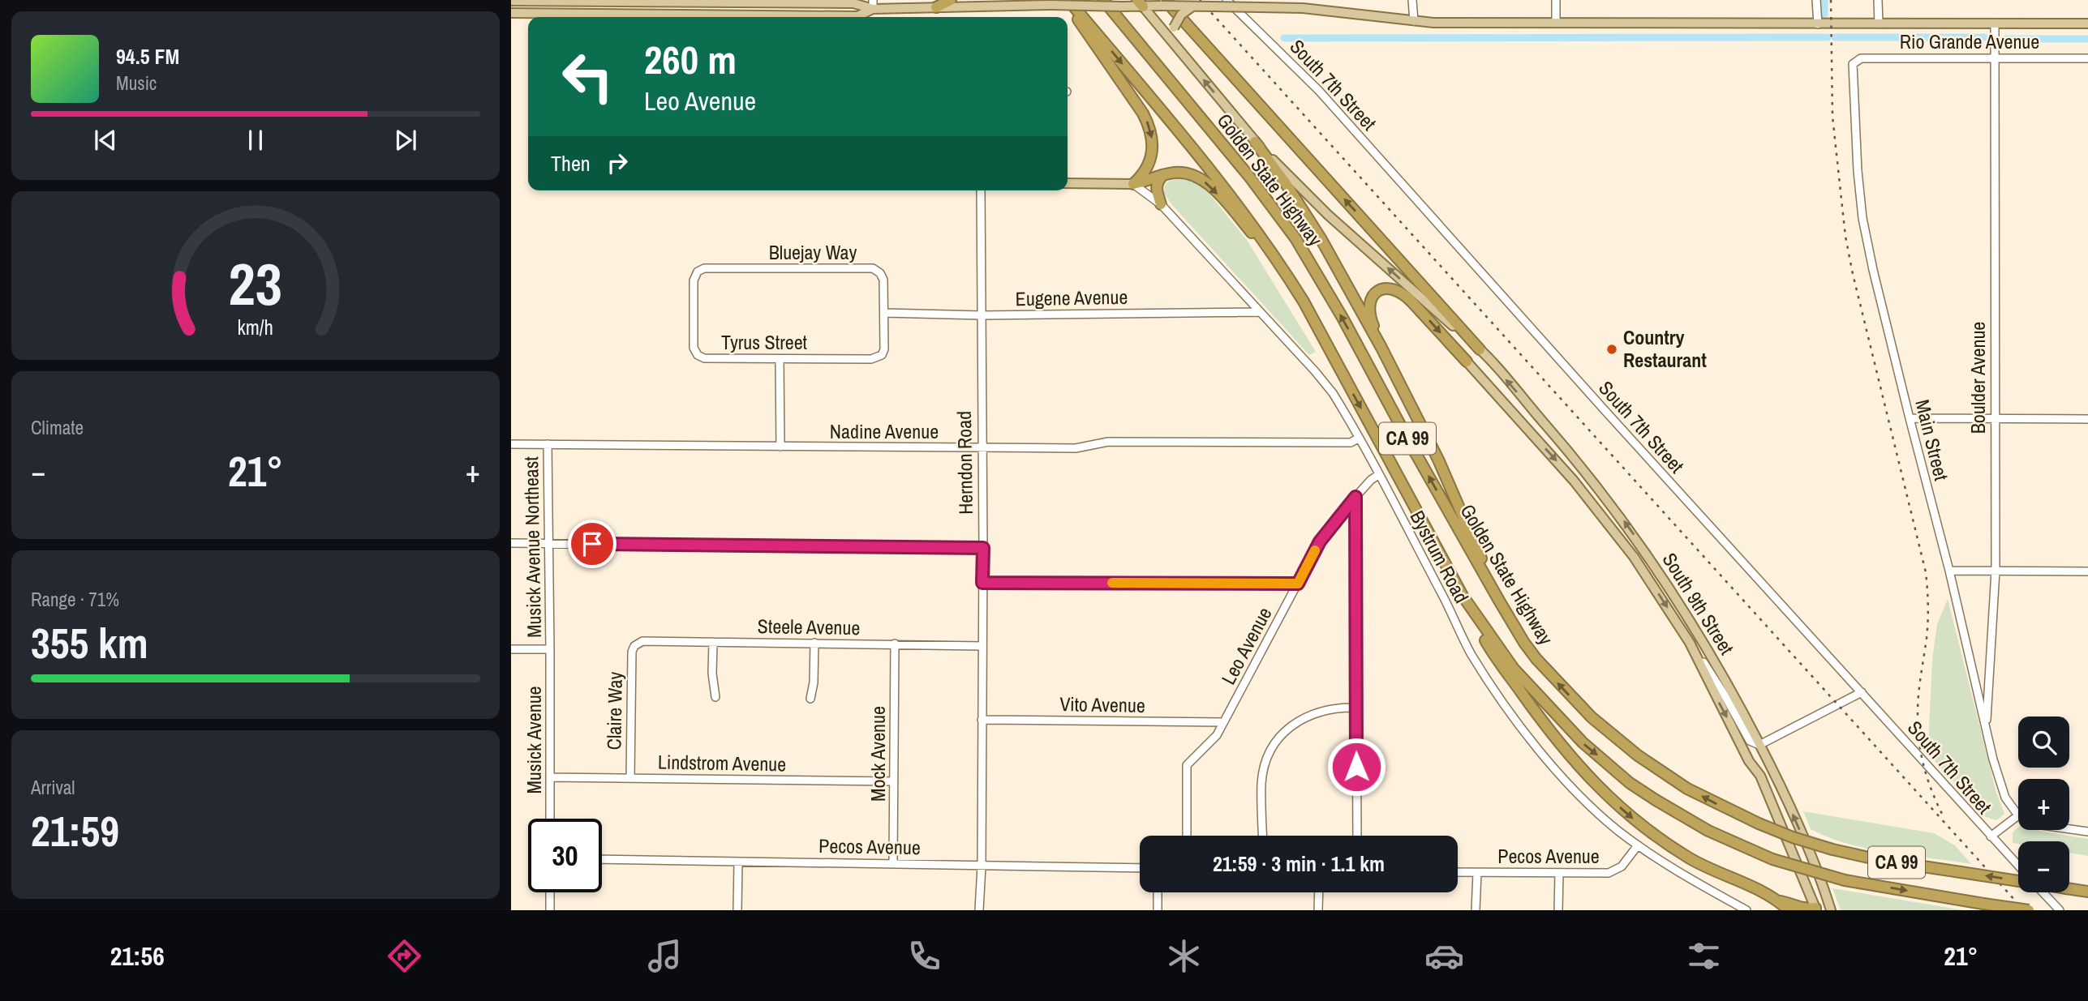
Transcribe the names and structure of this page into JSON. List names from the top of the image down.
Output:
{
  "streets": {
    "highway": ["Golden State Highway", "CA 99"],
    "main road": ["South 9th Street"],
    "street": [
      "Rio Grande Avenue",
      "South 7th Street",
      "Bluejay Way",
      "Eugene Avenue",
      "Tyrus Street",
      "Boulder Avenue",
      "Nadine Avenue",
      "Main Street",
      "Herndon Road",
      "Musick Avenue Northeast",
      "Bystrum Road",
      "Steele Avenue",
      "Leo Avenue",
      "Vito Avenue",
      "Claire Way",
      "Musick Avenue",
      "Mock Avenue",
      "Lindstrom Avenue",
      "Pecos Avenue"
    ]
  },
  "crossings": [
    ["Rio Grande Avenue", "Boulder Avenue"],
    ["Rio Grande Avenue", "Main Street"],
    ["Bluejay Way", "Eugene Avenue"],
    ["Bluejay Way", "Tyrus Street"],
    ["Eugene Avenue", "Tyrus Street"],
    ["Eugene Avenue", "Herndon Road"],
    ["Eugene Avenue", "Bystrum Road"],
    ["Boulder Avenue", "Main Street"],
    ["Nadine Avenue", "Herndon Road"],
    ["Nadine Avenue", "Musick Avenue Northeast"],
    ["Nadine Avenue", "Bystrum Road"],
    ["Herndon Road", "Steele Avenue"],
    ["Herndon Road", "Vito Avenue"],
    ["Herndon Road", "Pecos Avenue"],
    ["Musick Avenue Northeast", "Musick Avenue"],
    ["Bystrum Road", "Leo Avenue"],
    ["Bystrum Road", "Pecos Avenue"],
    ["Steele Avenue", "Claire Way"],
    ["Steele Avenue", "Mock Avenue"],
    ["Leo Avenue", "Vito Avenue"],
    ["Claire Way", "Lindstrom Avenue"],
    ["Musick Avenue", "Lindstrom Avenue"],
    ["Mock Avenue", "Lindstrom Avenue"],
    ["Mock Avenue", "Pecos Avenue"]
  ],
  "places": ["Country Restaurant"],
  "page": {
    "turn": ["260 m", "Leo Avenue"],
    "song": ["94.5 FM", "Music"],
    "then": "Then",
    "tile": [
      "Climate",
      ["Range · 71%", "355 km"],
      ["Arrival", "21:59"]
    ],
    "heat": ["−", "21°", "+"],
    "map_buttons": ["+", "−"],
    "limit": "30",
    "trip": "21:59 · 3 min · 1.1 km",
    "tabs": ["21:56", "21°"],
    "gauge": ["23", "km/h"]
  }
}
